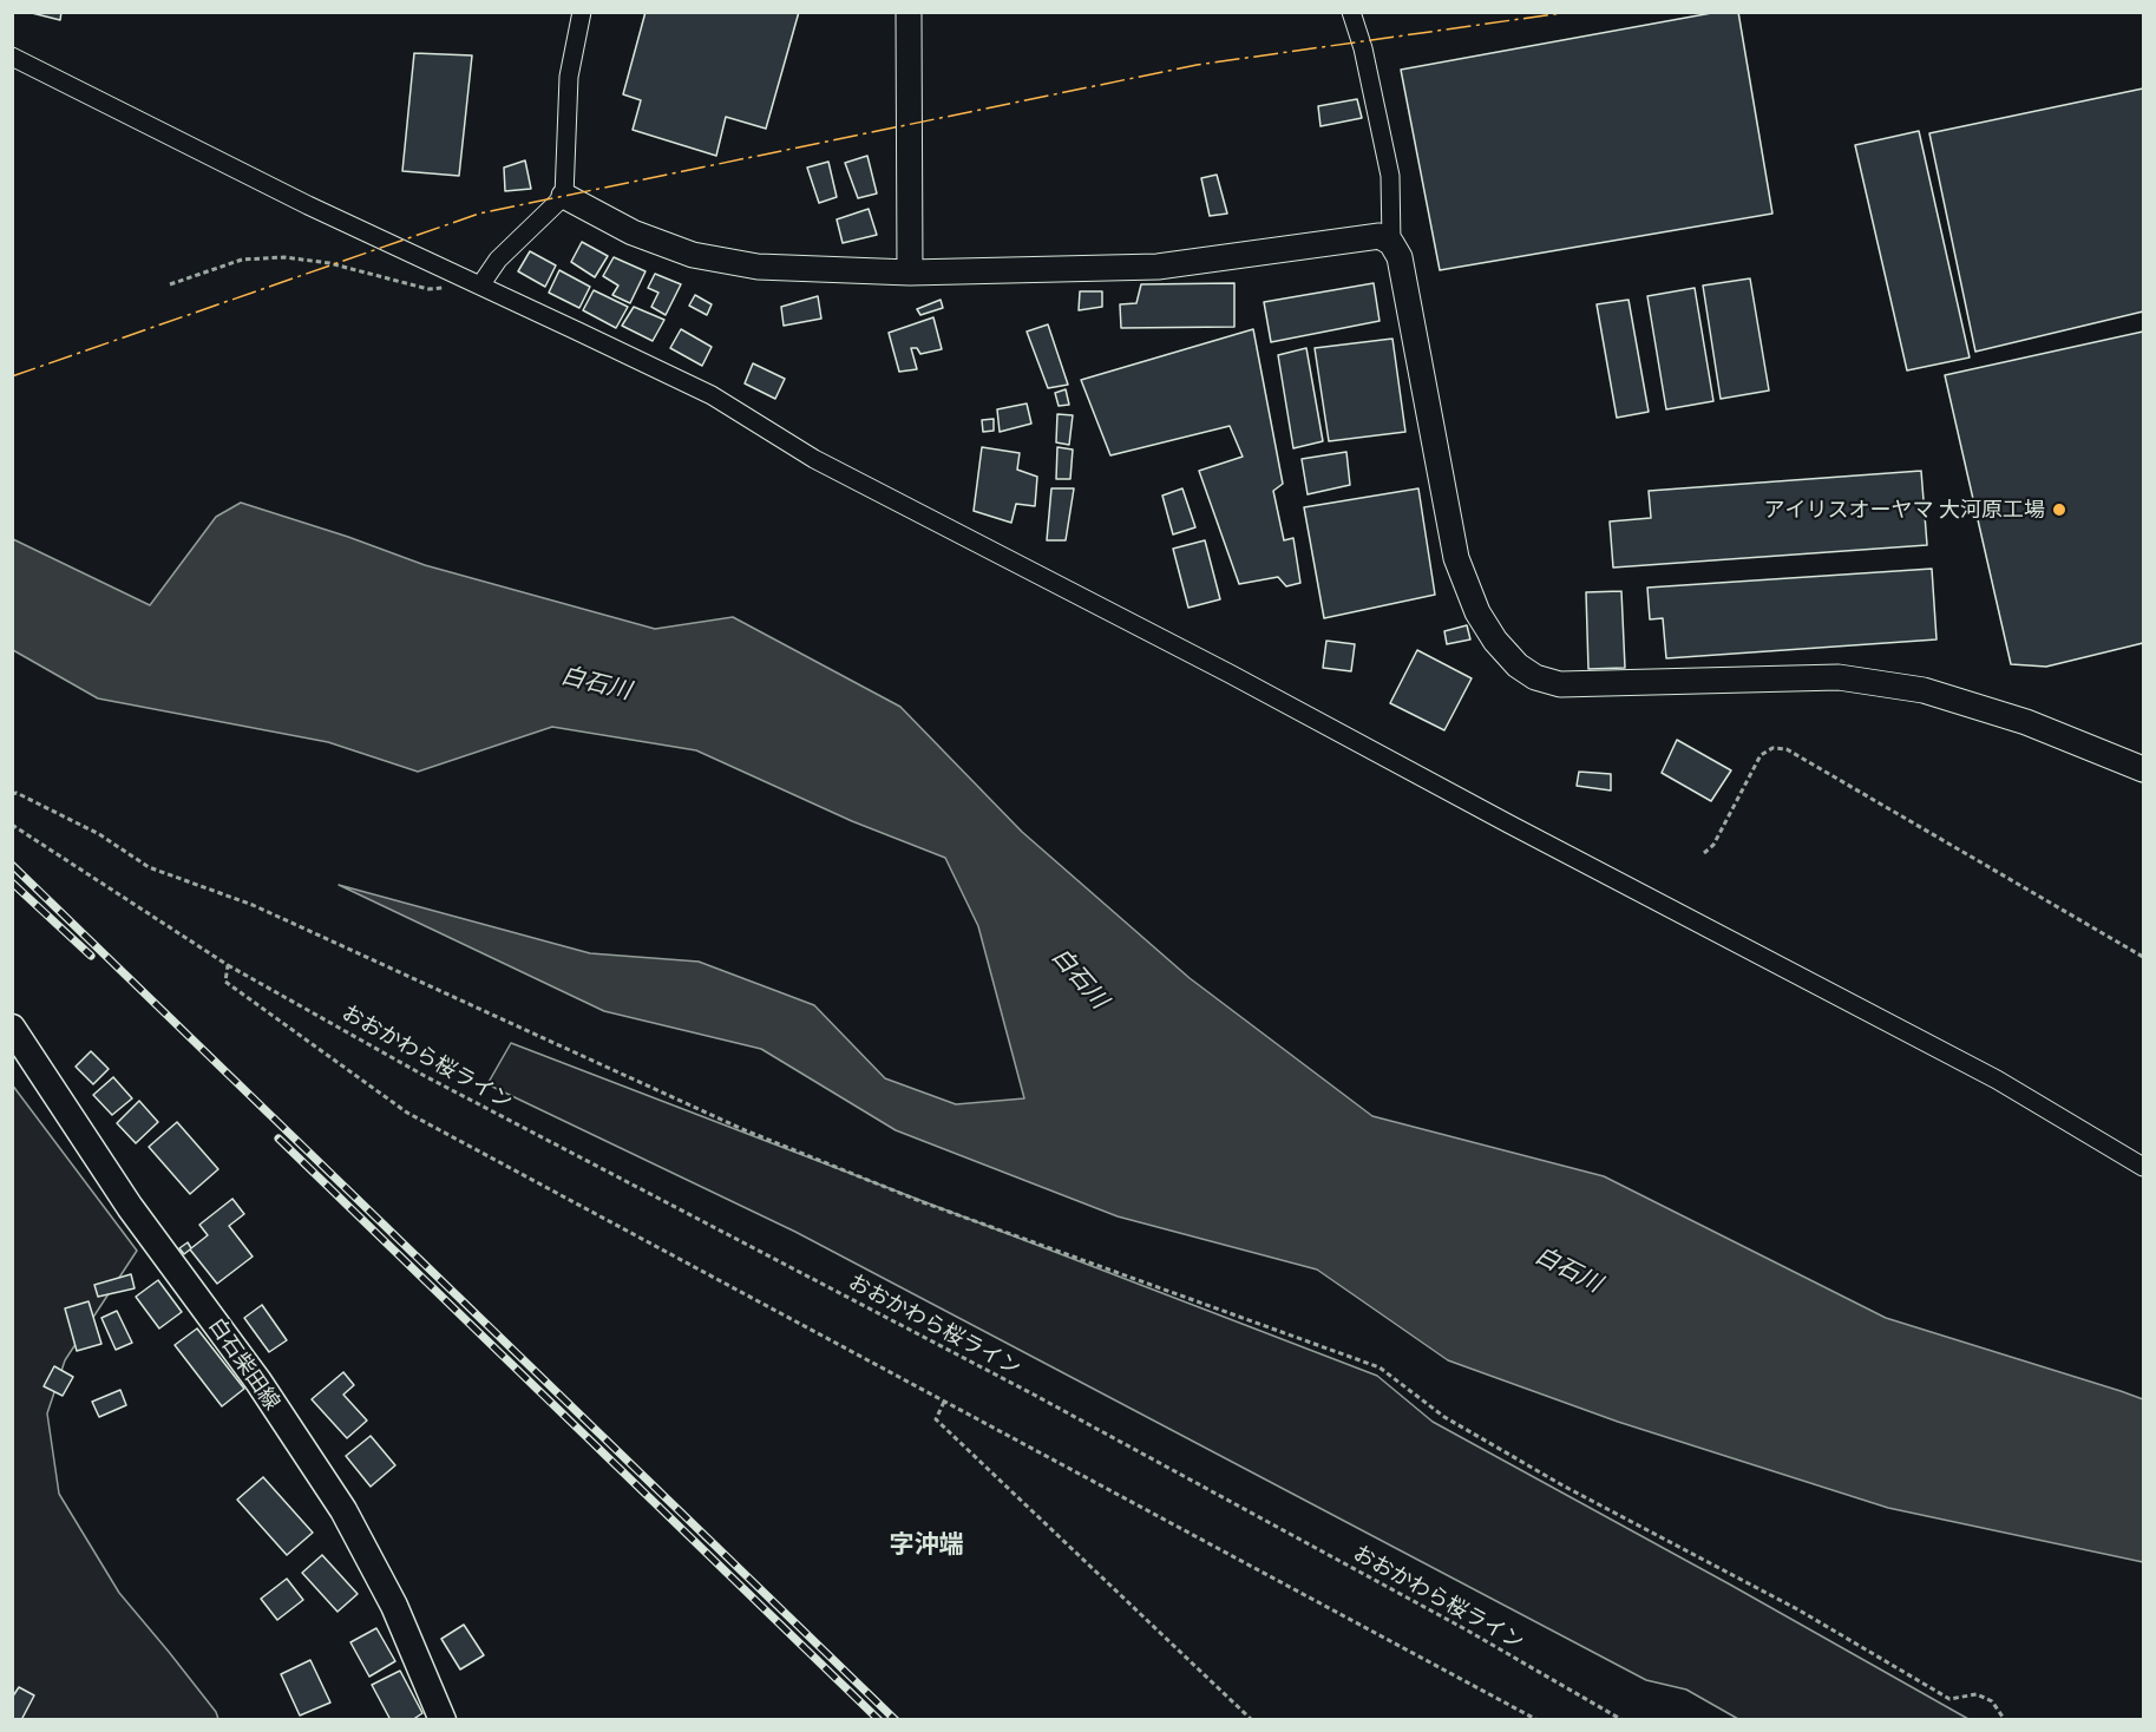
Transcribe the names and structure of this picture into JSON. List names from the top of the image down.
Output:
{
  "streets": {
    "main road": ["白石柴田線"],
    "path": ["おおかわら桜ライン"]
  },
  "districts": ["字沖端"],
  "water": ["白石川"],
  "places": ["アイリスオーヤマ 大河原工場"]
}
